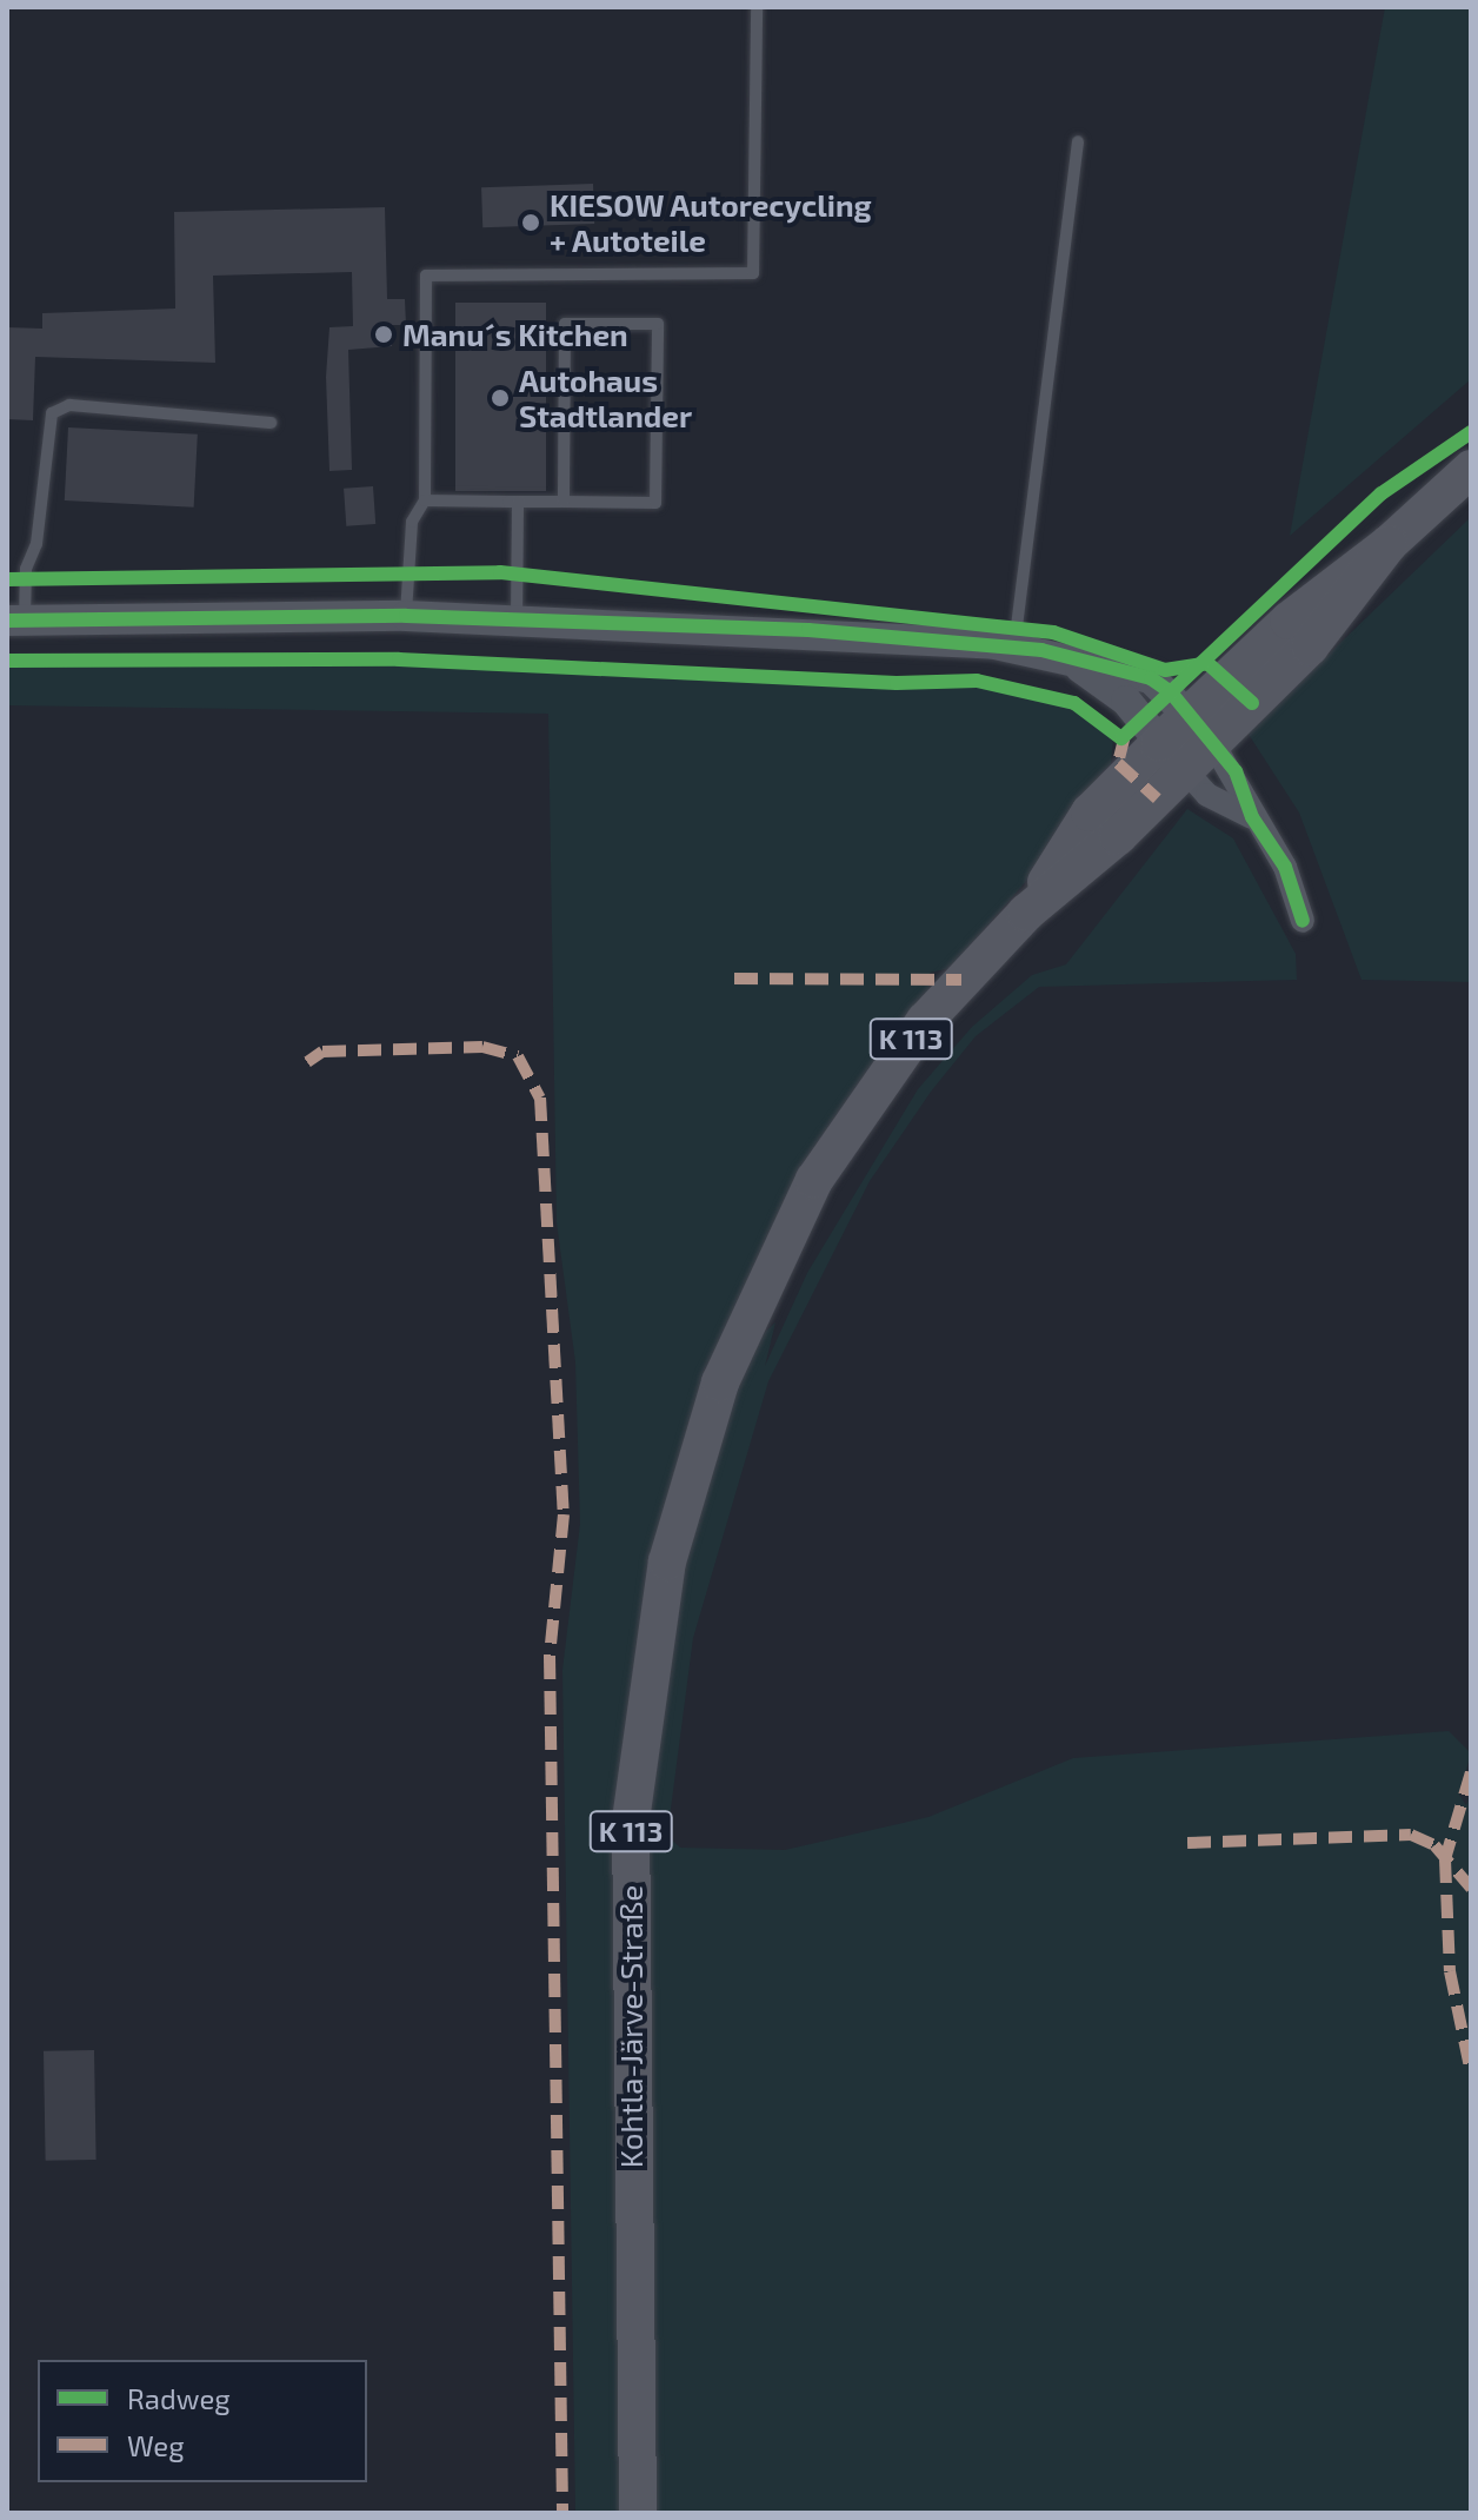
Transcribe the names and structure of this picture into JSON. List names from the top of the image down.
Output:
{
  "streets": {
    "main road": ["K 113", "Kohtla-Järve-Straße"]
  },
  "places": ["KIESOW Autorecycling + Autoteile", "Manu´s Kitchen", "Autohaus Stadtlander"],
  "legend": ["Radweg", "Weg"]
}
